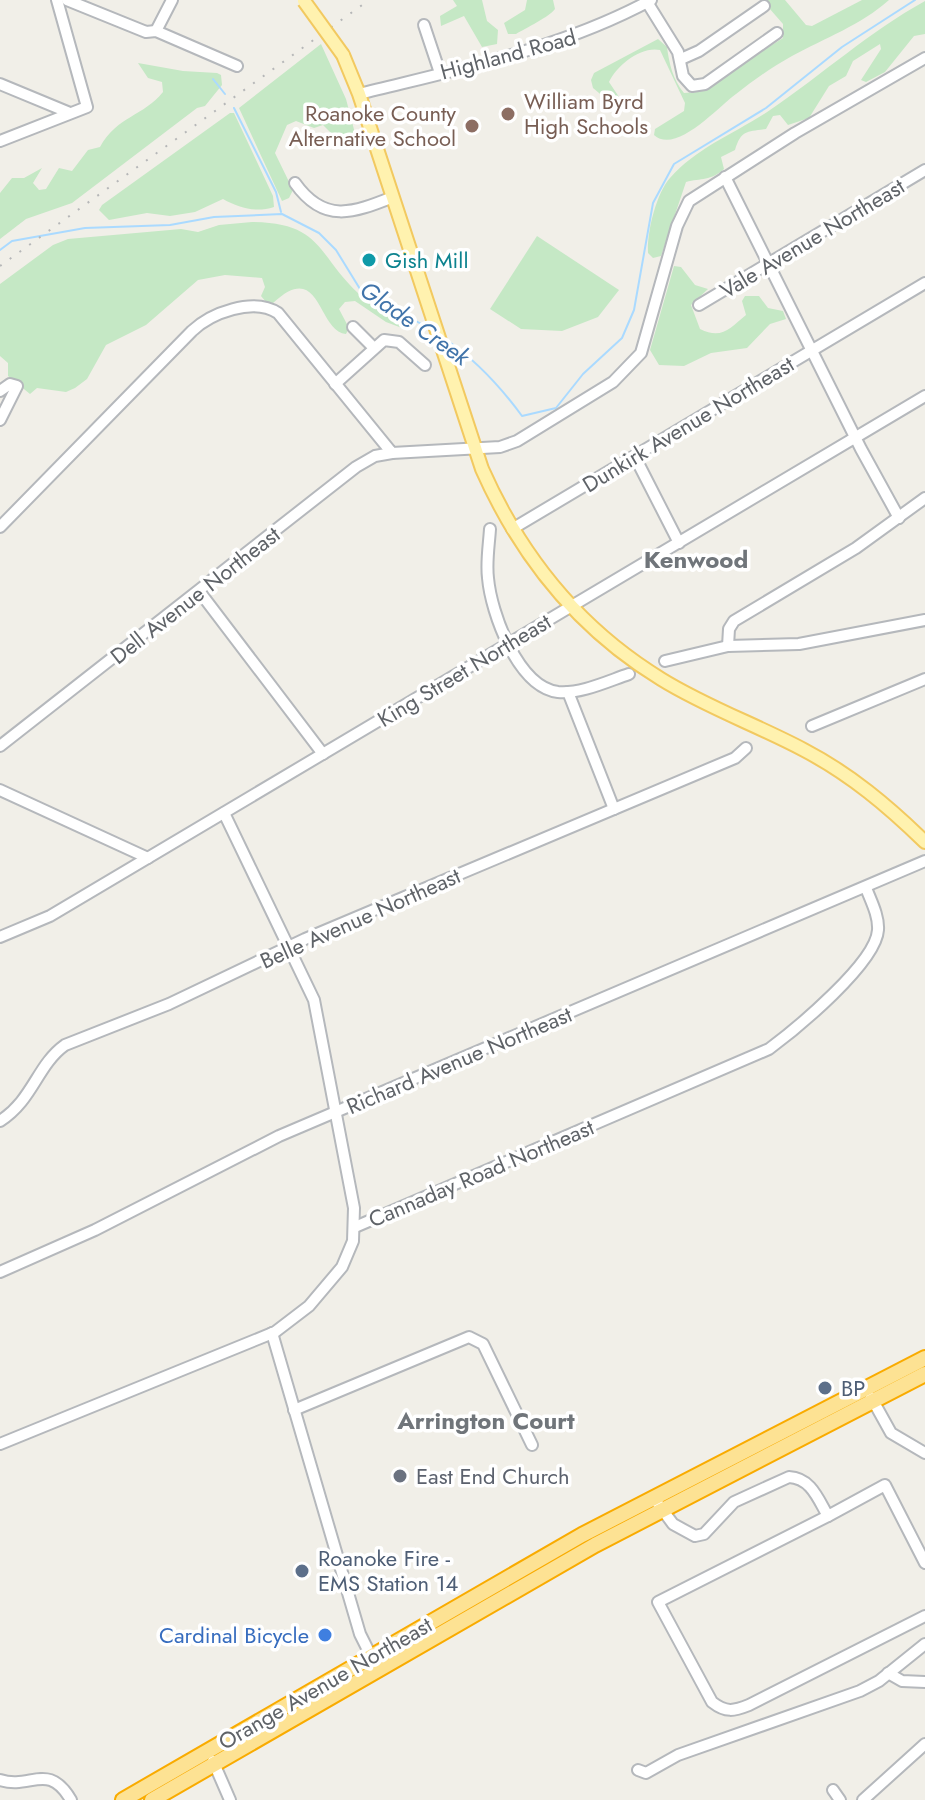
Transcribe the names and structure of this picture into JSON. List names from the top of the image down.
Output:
{
  "streets": {
    "highway": ["Orange Avenue Northeast"],
    "street": [
      "Highland Road",
      "Vale Avenue Northeast",
      "Dunkirk Avenue Northeast",
      "Dell Avenue Northeast",
      "King Street Northeast",
      "Belle Avenue Northeast",
      "Richard Avenue Northeast",
      "Cannaday Road Northeast"
    ]
  },
  "crossings": [
    ["Richard Avenue Northeast", "Cannaday Road Northeast"]
  ],
  "districts": ["Kenwood", "Arrington Court"],
  "water": ["Glade Creek"],
  "places": [
    "William Byrd High Schools",
    "Roanoke County Alternative School",
    "Gish Mill",
    "BP",
    "East End Church",
    "Roanoke Fire - EMS Station 14",
    "Cardinal Bicycle"
  ]
}
